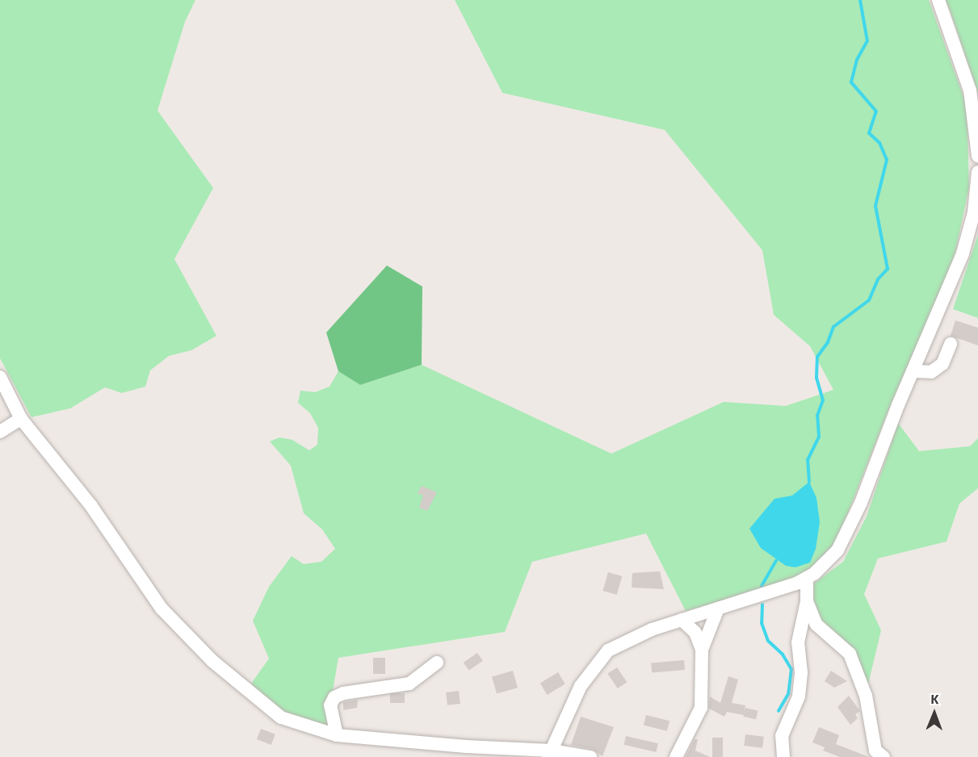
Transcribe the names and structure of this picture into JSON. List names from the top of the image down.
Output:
{
  "north": "top"
}
